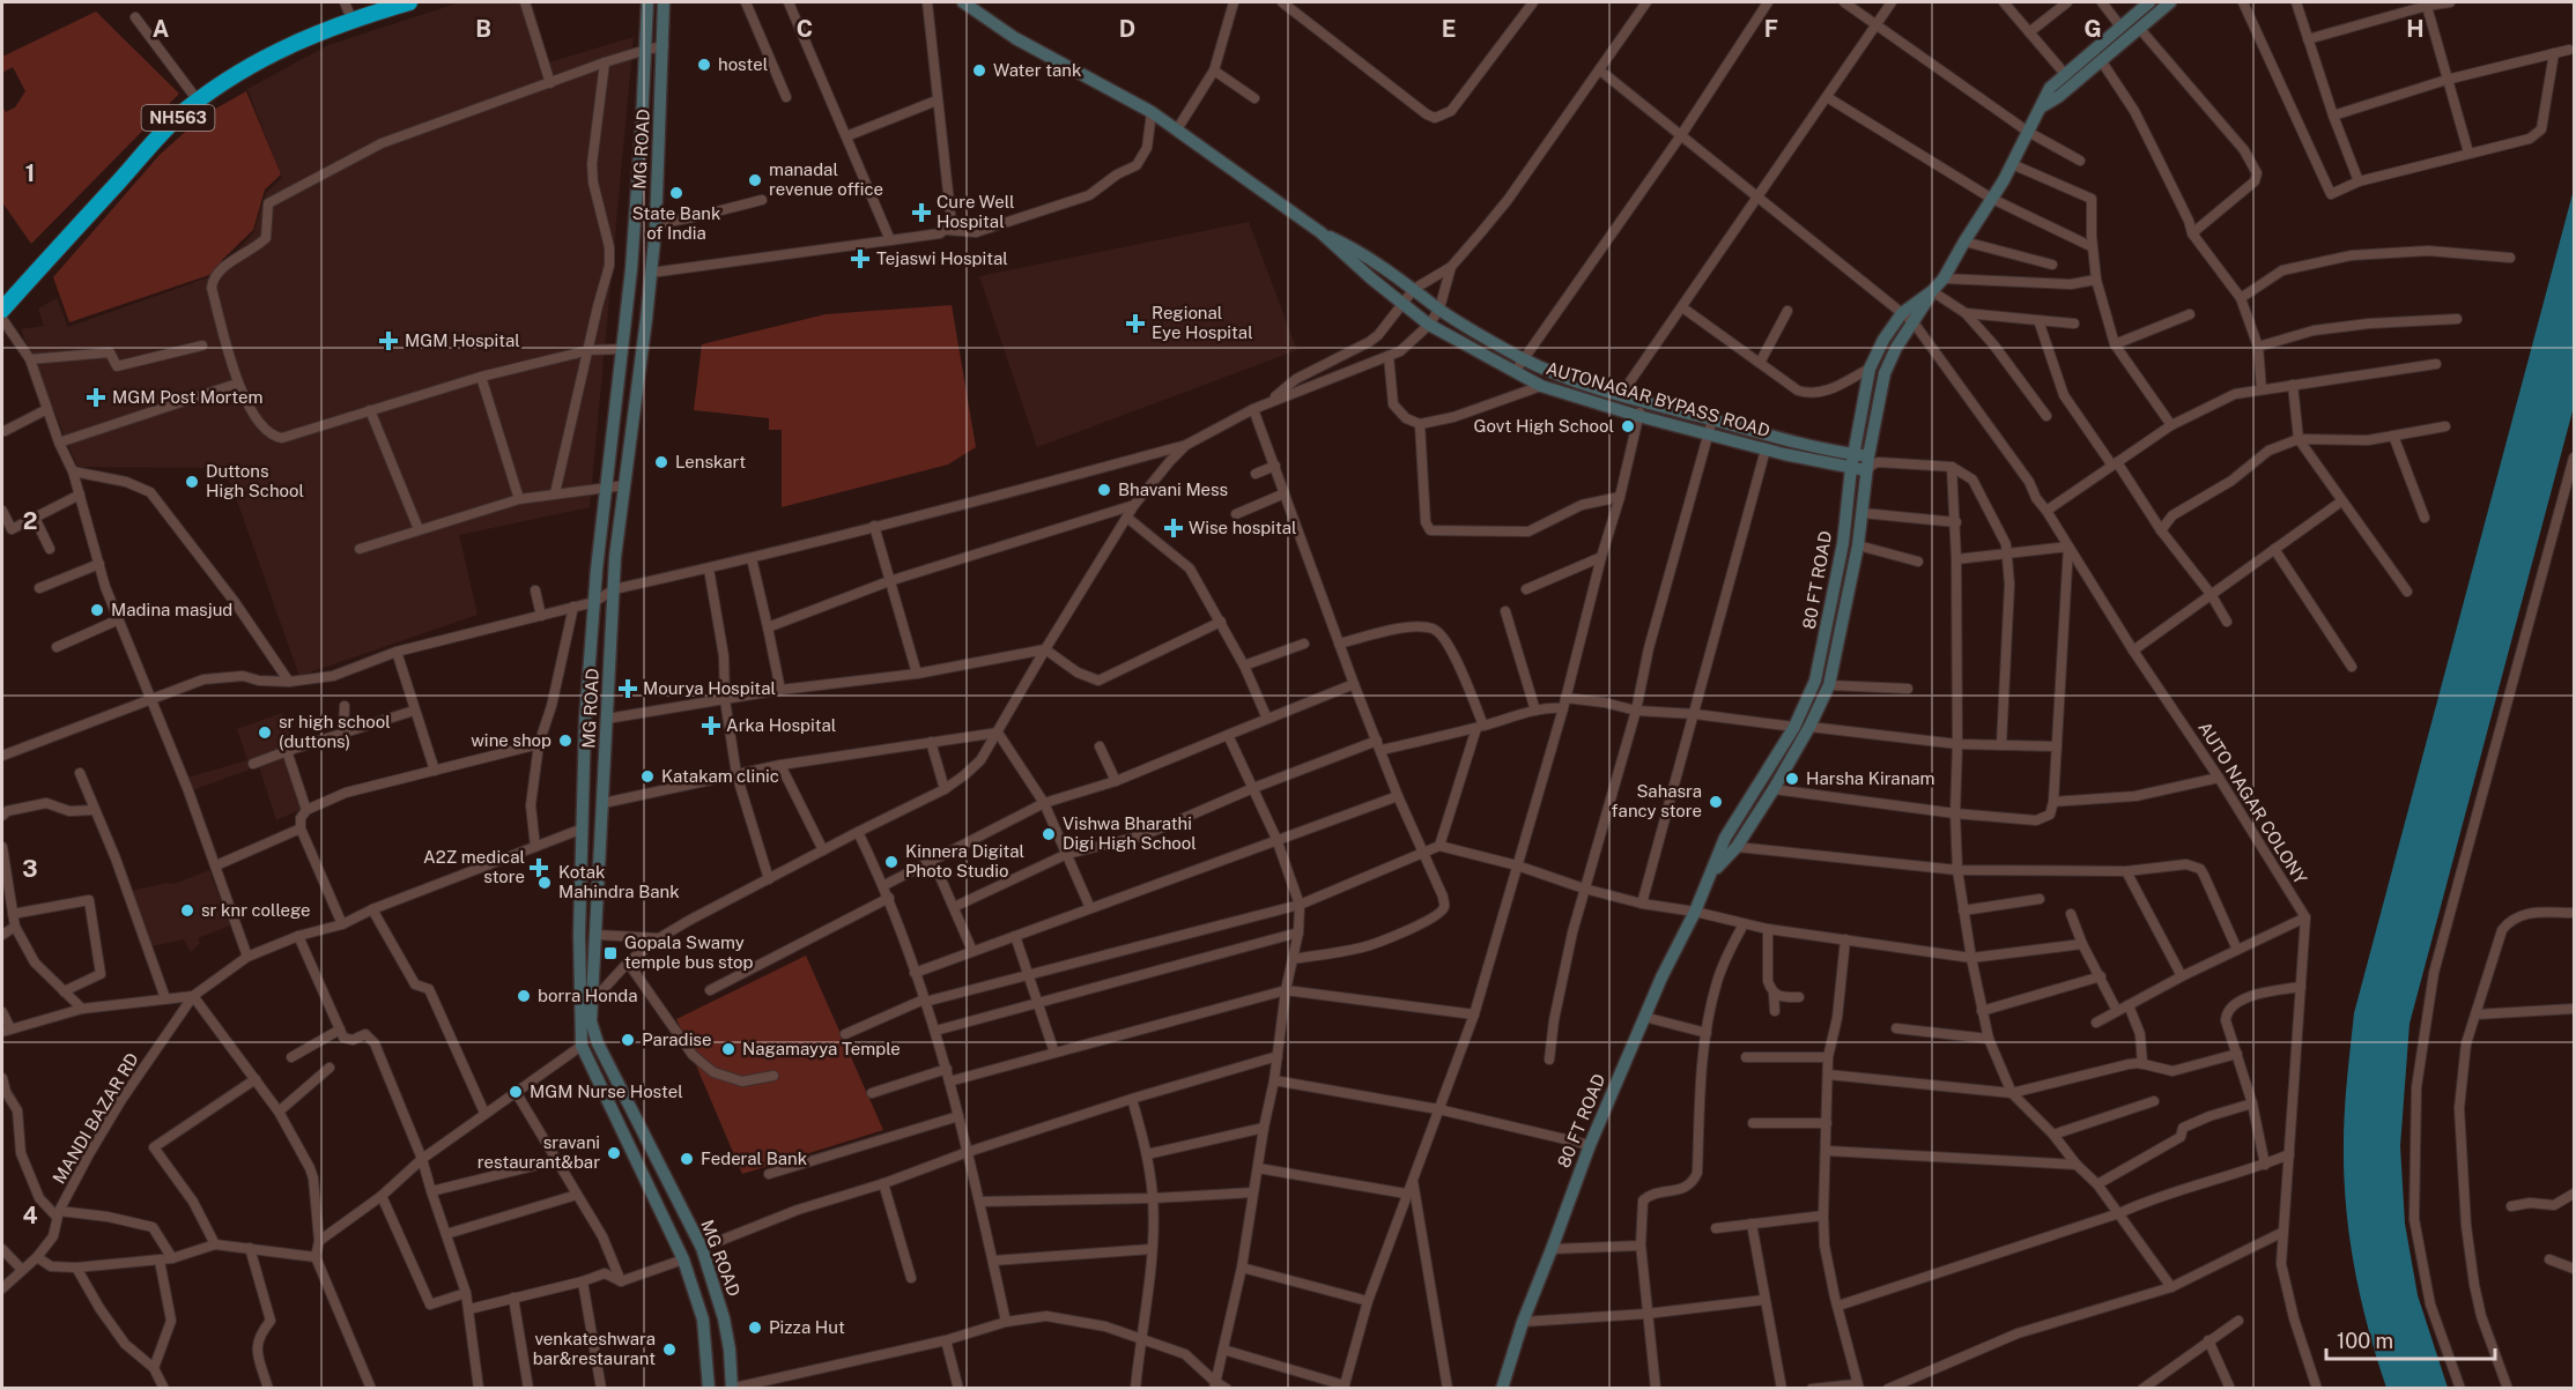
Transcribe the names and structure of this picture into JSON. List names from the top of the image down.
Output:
{
  "streets": {
    "highway": ["NH563"],
    "main road": ["MG ROAD", "AUTONAGAR BYPASS ROAD", "80 FT ROAD"],
    "street": ["AUTO NAGAR COLONY", "MANDI BAZAR RD"]
  },
  "crossings": [
    ["AUTONAGAR BYPASS ROAD", "80 FT ROAD"],
    ["80 FT ROAD", "AUTO NAGAR COLONY"]
  ],
  "places": {
    "other": [
      "hostel",
      "Water tank",
      "manadal revenue office",
      "State Bank of India",
      "Govt High School",
      "Lenskart",
      "Duttons High School",
      "Bhavani Mess",
      "Madina masjud",
      "sr high school (duttons)",
      "wine shop",
      "Katakam clinic",
      "Harsha Kiranam",
      "Sahasra fancy store",
      "Vishwa Bharathi Digi High School",
      "Kinnera Digital Photo Studio",
      "Kotak Mahindra Bank",
      "sr knr college",
      "borra Honda",
      "Paradise",
      "Nagamayya Temple",
      "MGM Nurse Hostel",
      "sravani restaurant&bar",
      "Federal Bank",
      "Pizza Hut",
      "venkateshwara bar&restaurant"
    ],
    "health": [
      "Cure Well Hospital",
      "Tejaswi Hospital",
      "Regional Eye Hospital",
      "MGM Hospital",
      "MGM Post Mortem",
      "Wise hospital",
      "Mourya Hospital",
      "Arka Hospital",
      "A2Z medical store"
    ],
    "transit": ["Gopala Swamy temple bus stop"]
  },
  "scale_bar": "100 m",
  "grid": {
    "columns": [
      "A",
      "B",
      "C",
      "D",
      "E",
      "F",
      "G",
      "H"
    ],
    "rows": [
      "1",
      "2",
      "3",
      "4"
    ]
  }
}
